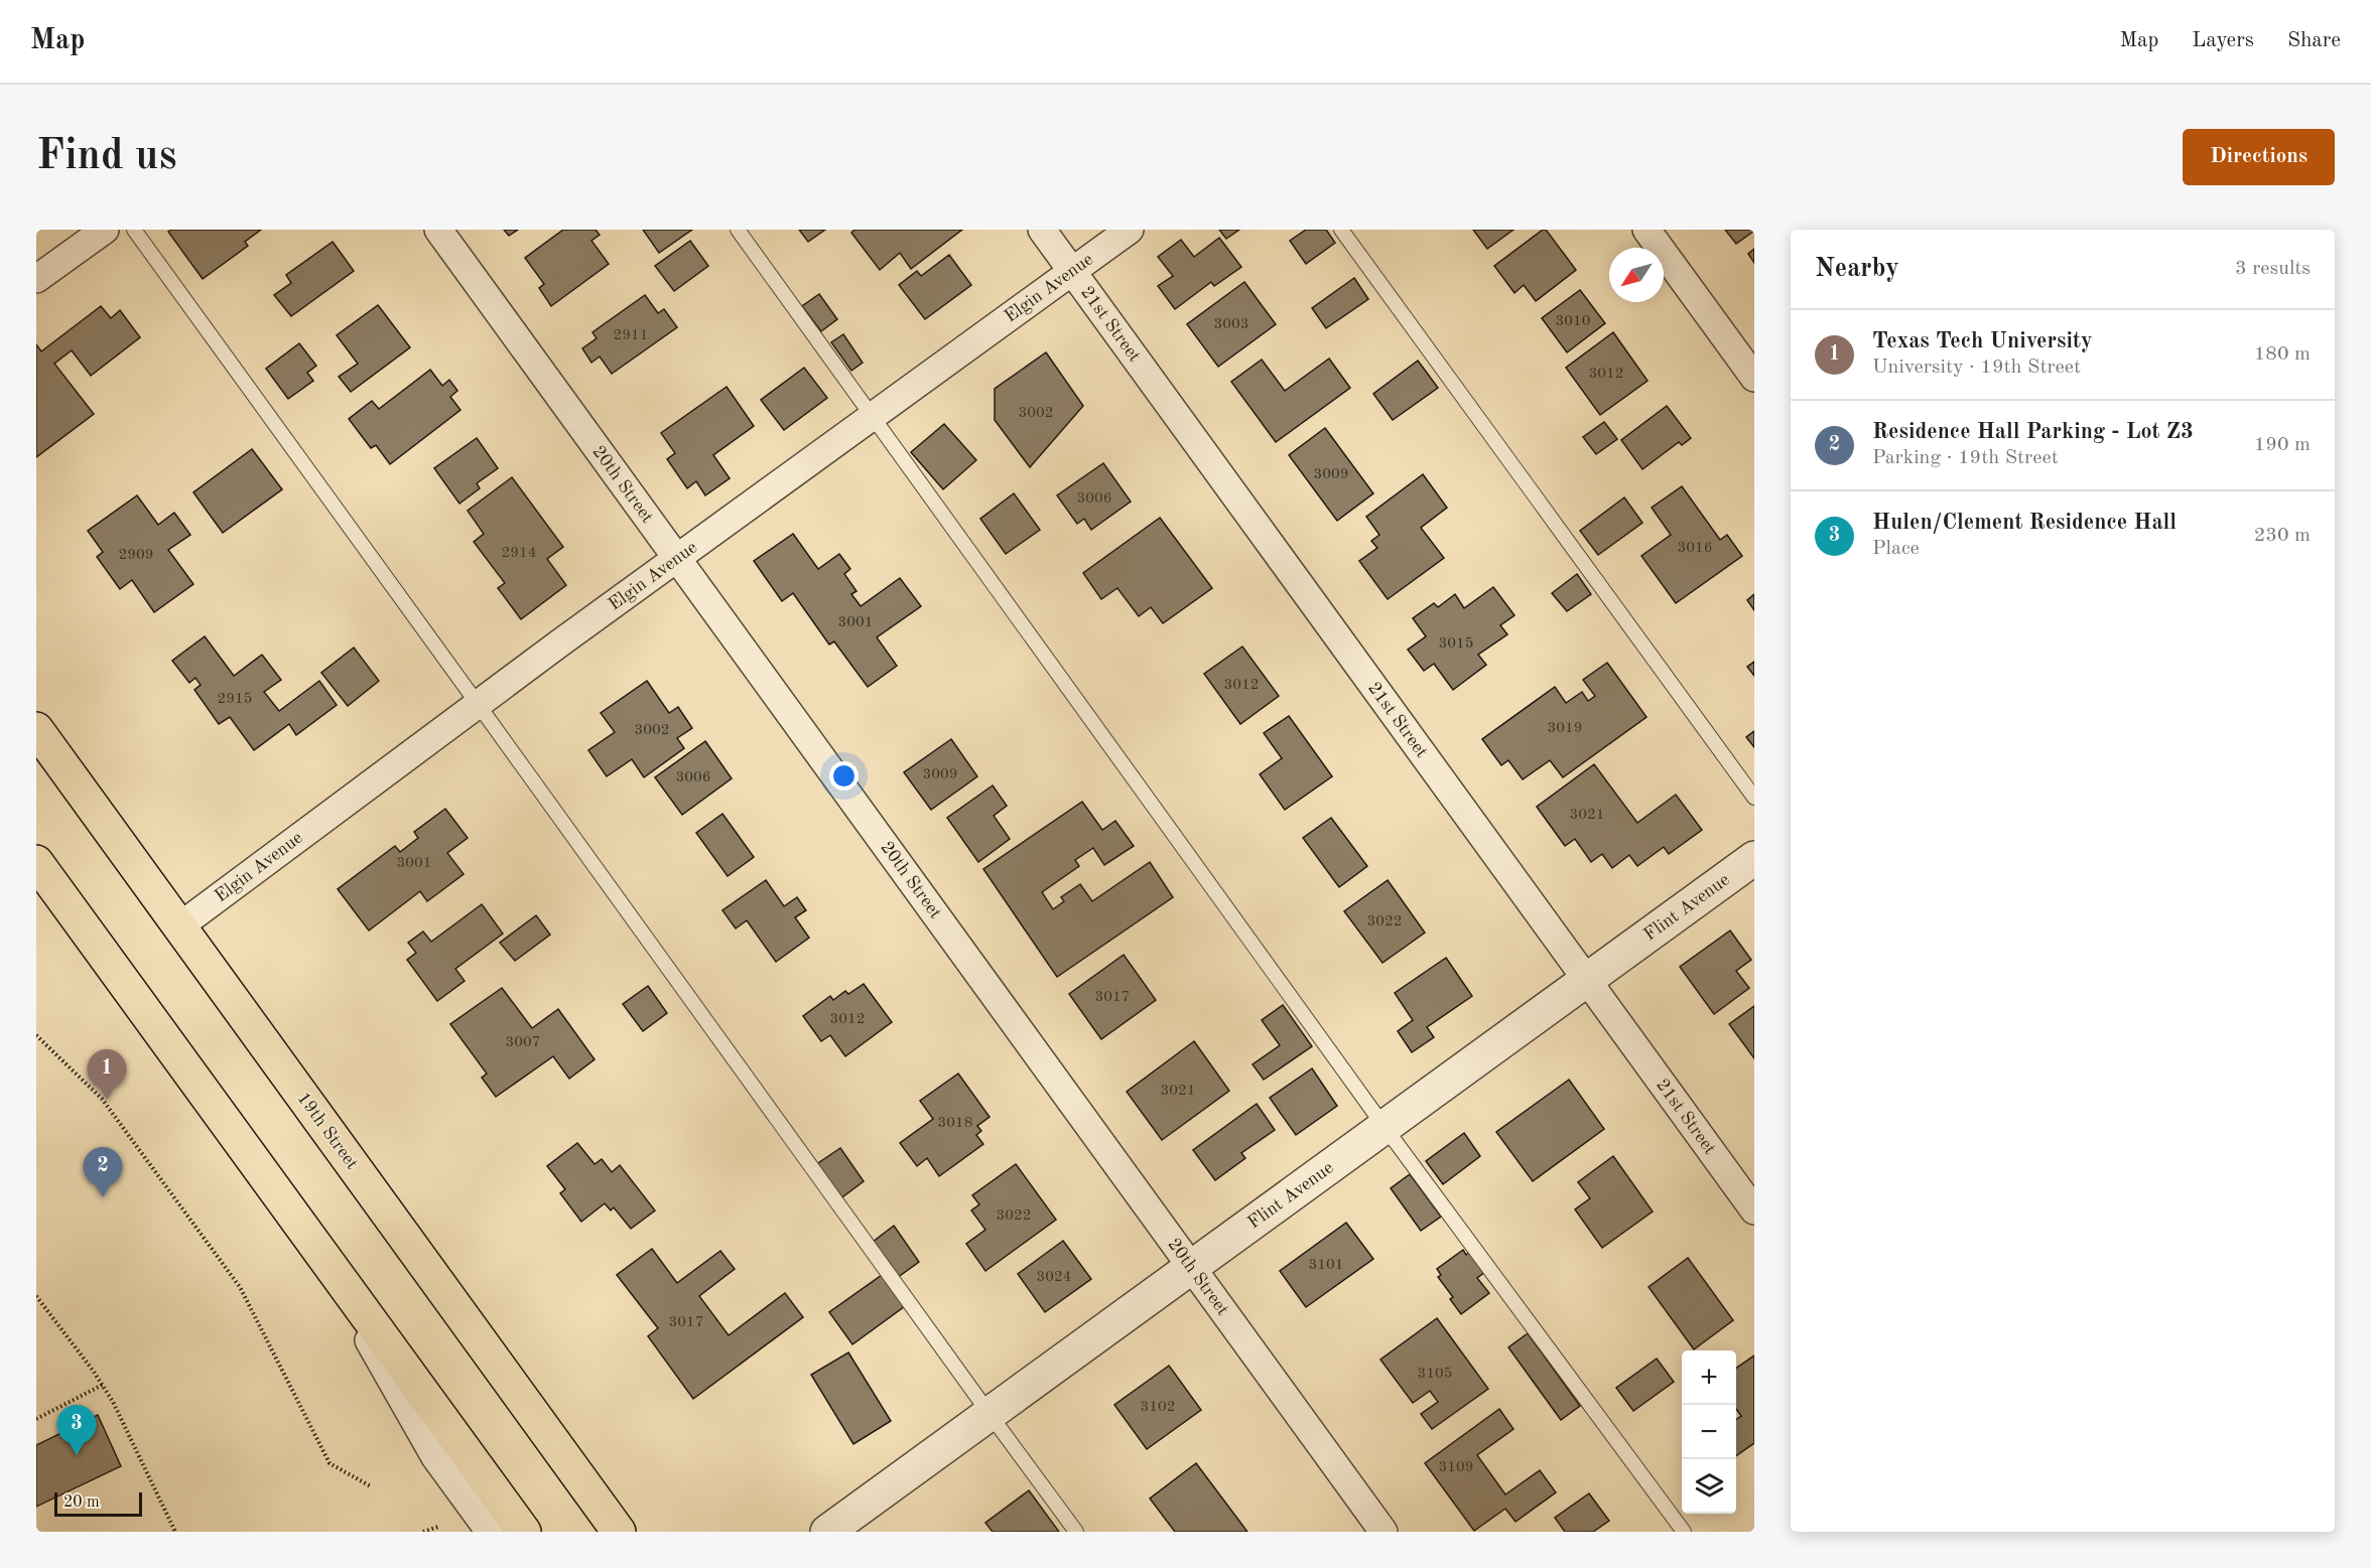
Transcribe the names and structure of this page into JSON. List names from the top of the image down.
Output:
{
  "streets": {
    "main road": ["19th Street"],
    "street": [
      "Elgin Avenue",
      "21st Street",
      "20th Street",
      "Flint Avenue"
    ]
  },
  "crossings": [
    ["Elgin Avenue", "21st Street"],
    ["Elgin Avenue", "20th Street"],
    ["Elgin Avenue", "19th Street"],
    ["21st Street", "Flint Avenue"],
    ["20th Street", "Flint Avenue"]
  ],
  "house_numbers": [
    "3010",
    "3003",
    "2911",
    "3012",
    "3002",
    "3009",
    "3006",
    "3016",
    "2914",
    "2909",
    "3001",
    "3015",
    "3012",
    "2915",
    "3019",
    "3002",
    "3009",
    "3006",
    "3021",
    "3001",
    "3022",
    "3017",
    "3012",
    "3007",
    "3021",
    "3018",
    "3022",
    "3101",
    "3024",
    "3017",
    "3105",
    "3102",
    "3109"
  ],
  "scale_bar": "20 m",
  "north": "bottom left",
  "page": {
    "header": "Map",
    "nav": ["Map", "Layers", "Share"],
    "buttons": "Directions",
    "title": "Find us",
    "heading": ["Nearby", "3 results"],
    "list": [
      {
        "mark": "1",
        "name": "Texas Tech University",
        "note": "University · 19th Street",
        "value": "180 m"
      },
      {
        "mark": "2",
        "name": "Residence Hall Parking - Lot Z3",
        "note": "Parking · 19th Street",
        "value": "190 m"
      },
      {
        "mark": "3",
        "name": "Hulen/Clement Residence Hall",
        "note": "Place",
        "value": "230 m"
      }
    ],
    "pins": ["1", "2", "3"],
    "map_buttons": ["+", "−"],
    "scale": "20 m"
  }
}
